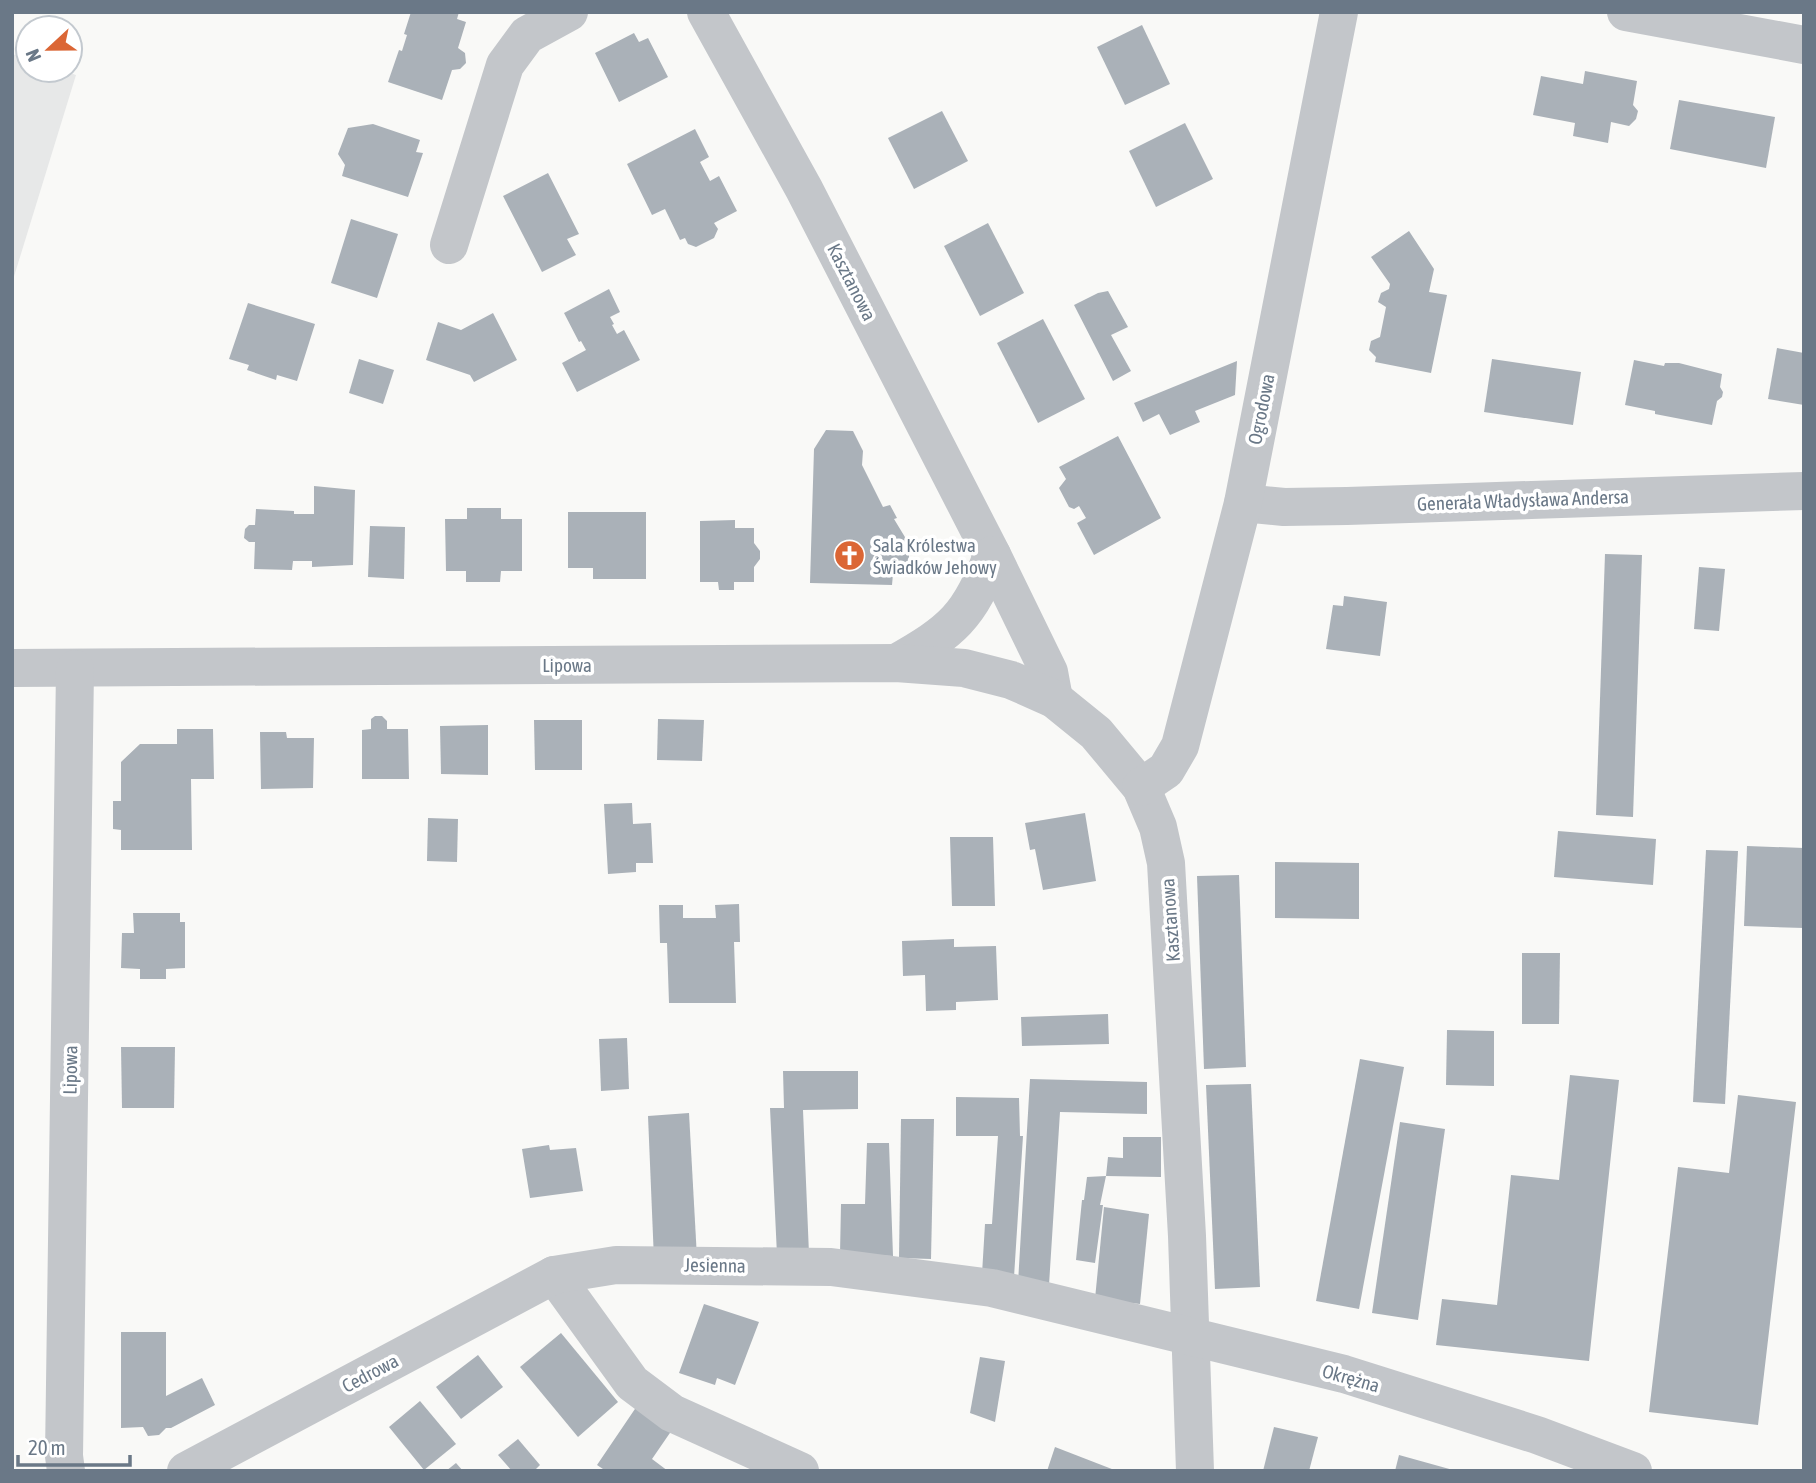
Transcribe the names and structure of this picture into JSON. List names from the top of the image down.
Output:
{
  "streets": {
    "street": [
      "Kasztanowa",
      "Ogrodowa",
      "Generała Władysława Andersa",
      "Lipowa",
      "Jesienna",
      "Cedrowa",
      "Okrężna"
    ]
  },
  "crossings": [
    ["Kasztanowa", "Ogrodowa"],
    ["Kasztanowa", "Lipowa"],
    ["Kasztanowa", "Jesienna"],
    ["Kasztanowa", "Okrężna"],
    ["Ogrodowa", "Generała Władysława Andersa"],
    ["Jesienna", "Cedrowa"],
    ["Jesienna", "Okrężna"]
  ],
  "places": {
    "church": ["Sala Królestwa Świadków Jehowy"]
  },
  "scale_bar": "20 m",
  "north": "left"
}
